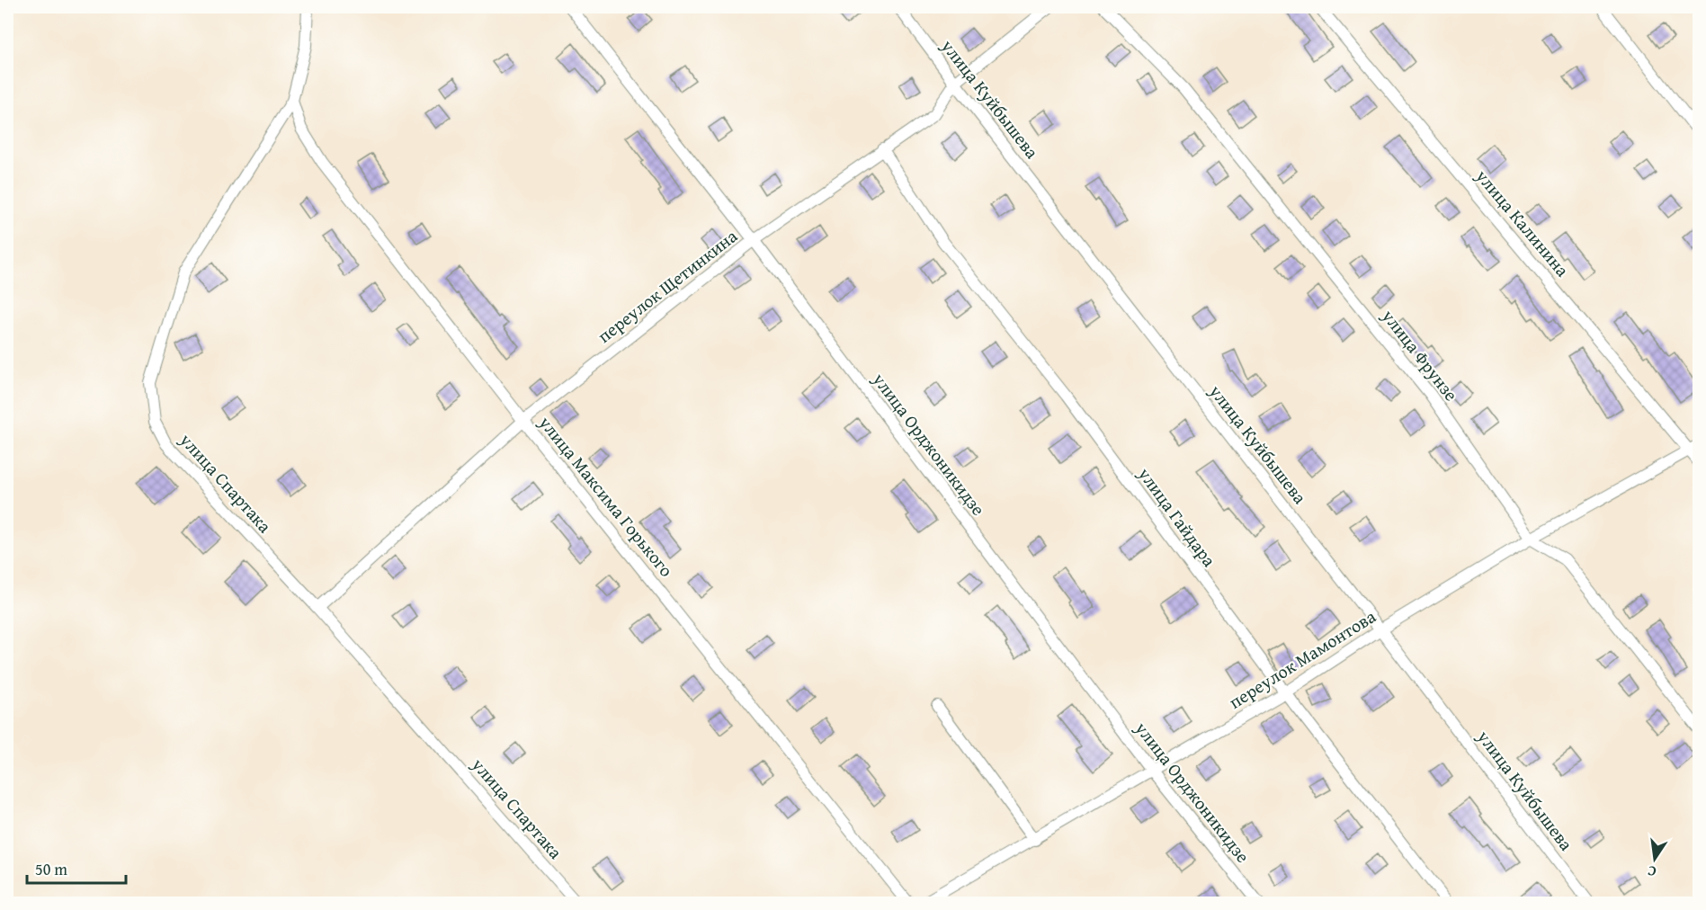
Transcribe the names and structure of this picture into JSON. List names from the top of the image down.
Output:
{
  "streets": {
    "street": [
      "улица Куйбышева",
      "улица Калинина",
      "переулок Щетинкина",
      "улица Фрунзе",
      "улица Орджоникидзе",
      "улица Спартака",
      "улица Максима Горького",
      "улица Гайдара",
      "переулок Мамонтова"
    ]
  },
  "crossings": [
    ["улица Куйбышева", "переулок Щетинкина"],
    ["улица Куйбышева", "переулок Мамонтова"],
    ["улица Калинина", "переулок Мамонтова"],
    ["переулок Щетинкина", "улица Орджоникидзе"],
    ["переулок Щетинкина", "улица Спартака"],
    ["переулок Щетинкина", "улица Максима Горького"],
    ["переулок Щетинкина", "улица Гайдара"],
    ["улица Фрунзе", "переулок Мамонтова"],
    ["улица Орджоникидзе", "переулок Мамонтова"],
    ["улица Спартака", "улица Максима Горького"],
    ["улица Гайдара", "переулок Мамонтова"]
  ],
  "scale_bar": "50 m",
  "north": "bottom"
}
